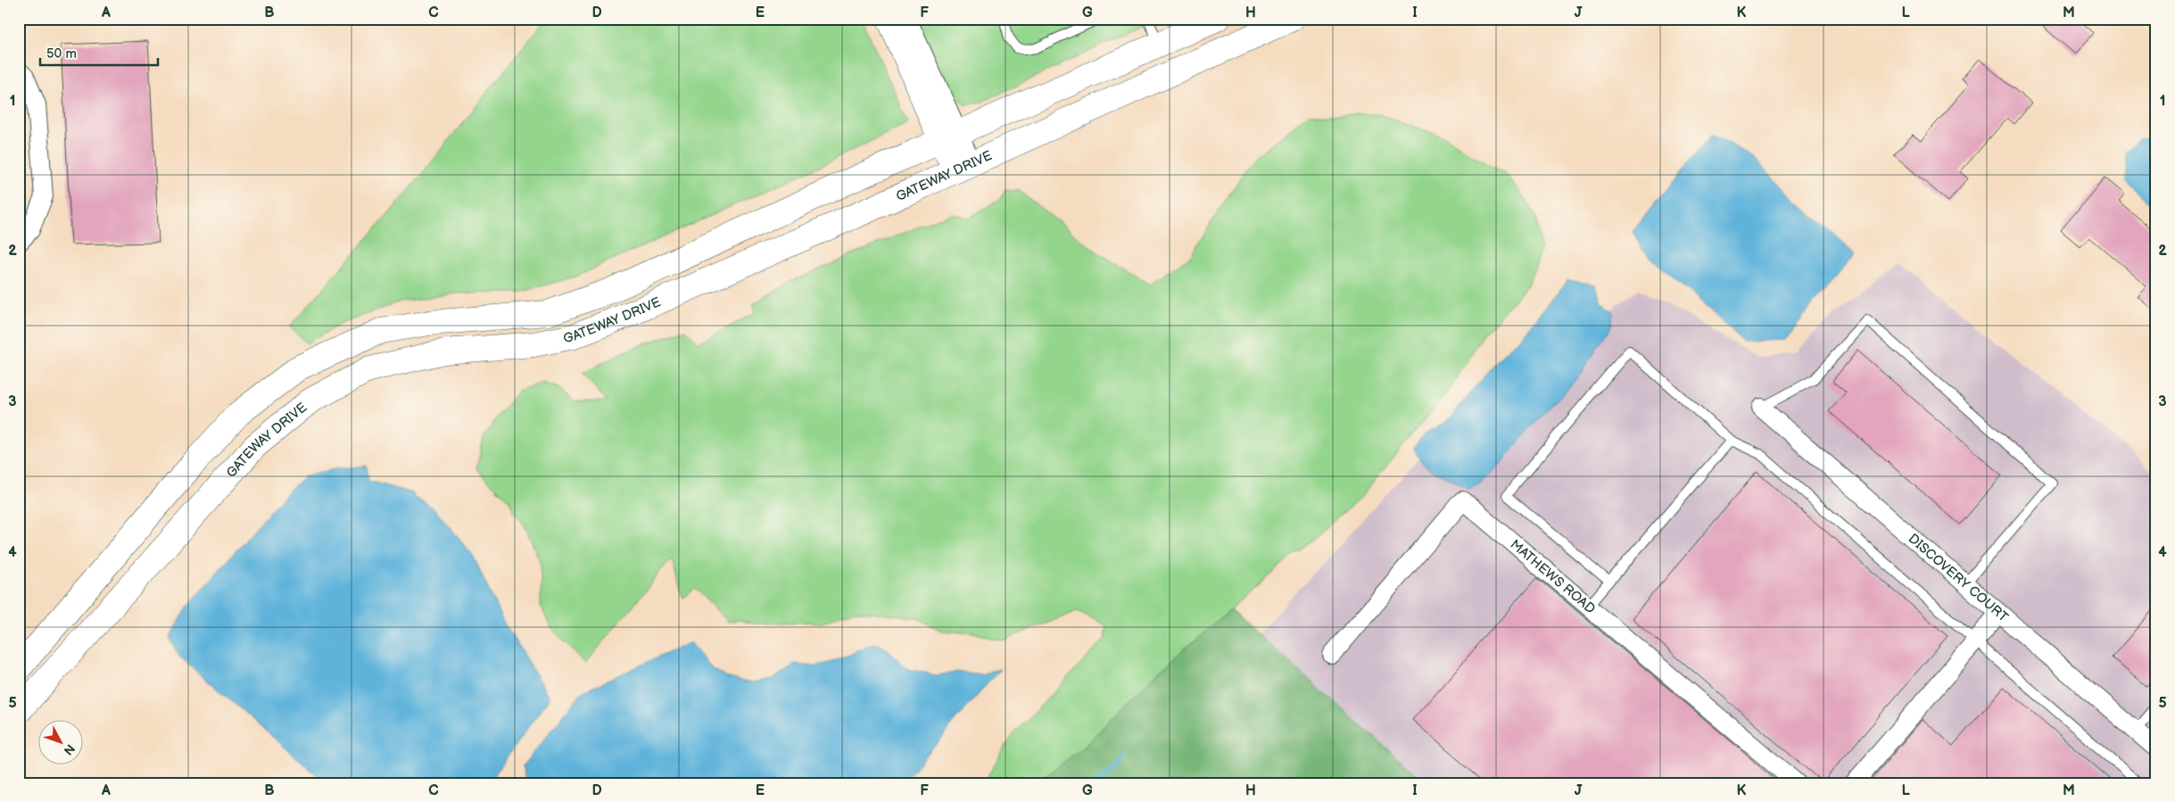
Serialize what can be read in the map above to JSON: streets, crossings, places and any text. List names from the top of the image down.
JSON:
{
  "streets": {
    "street": ["GATEWAY DRIVE", "MATHEWS ROAD", "DISCOVERY COURT"]
  },
  "scale_bar": "50 m",
  "north": "bottom right",
  "grid": {
    "columns": [
      "A",
      "B",
      "C",
      "D",
      "E",
      "F",
      "G",
      "H",
      "I",
      "J",
      "K",
      "L",
      "M"
    ],
    "rows": [
      "1",
      "2",
      "3",
      "4",
      "5"
    ]
  }
}
